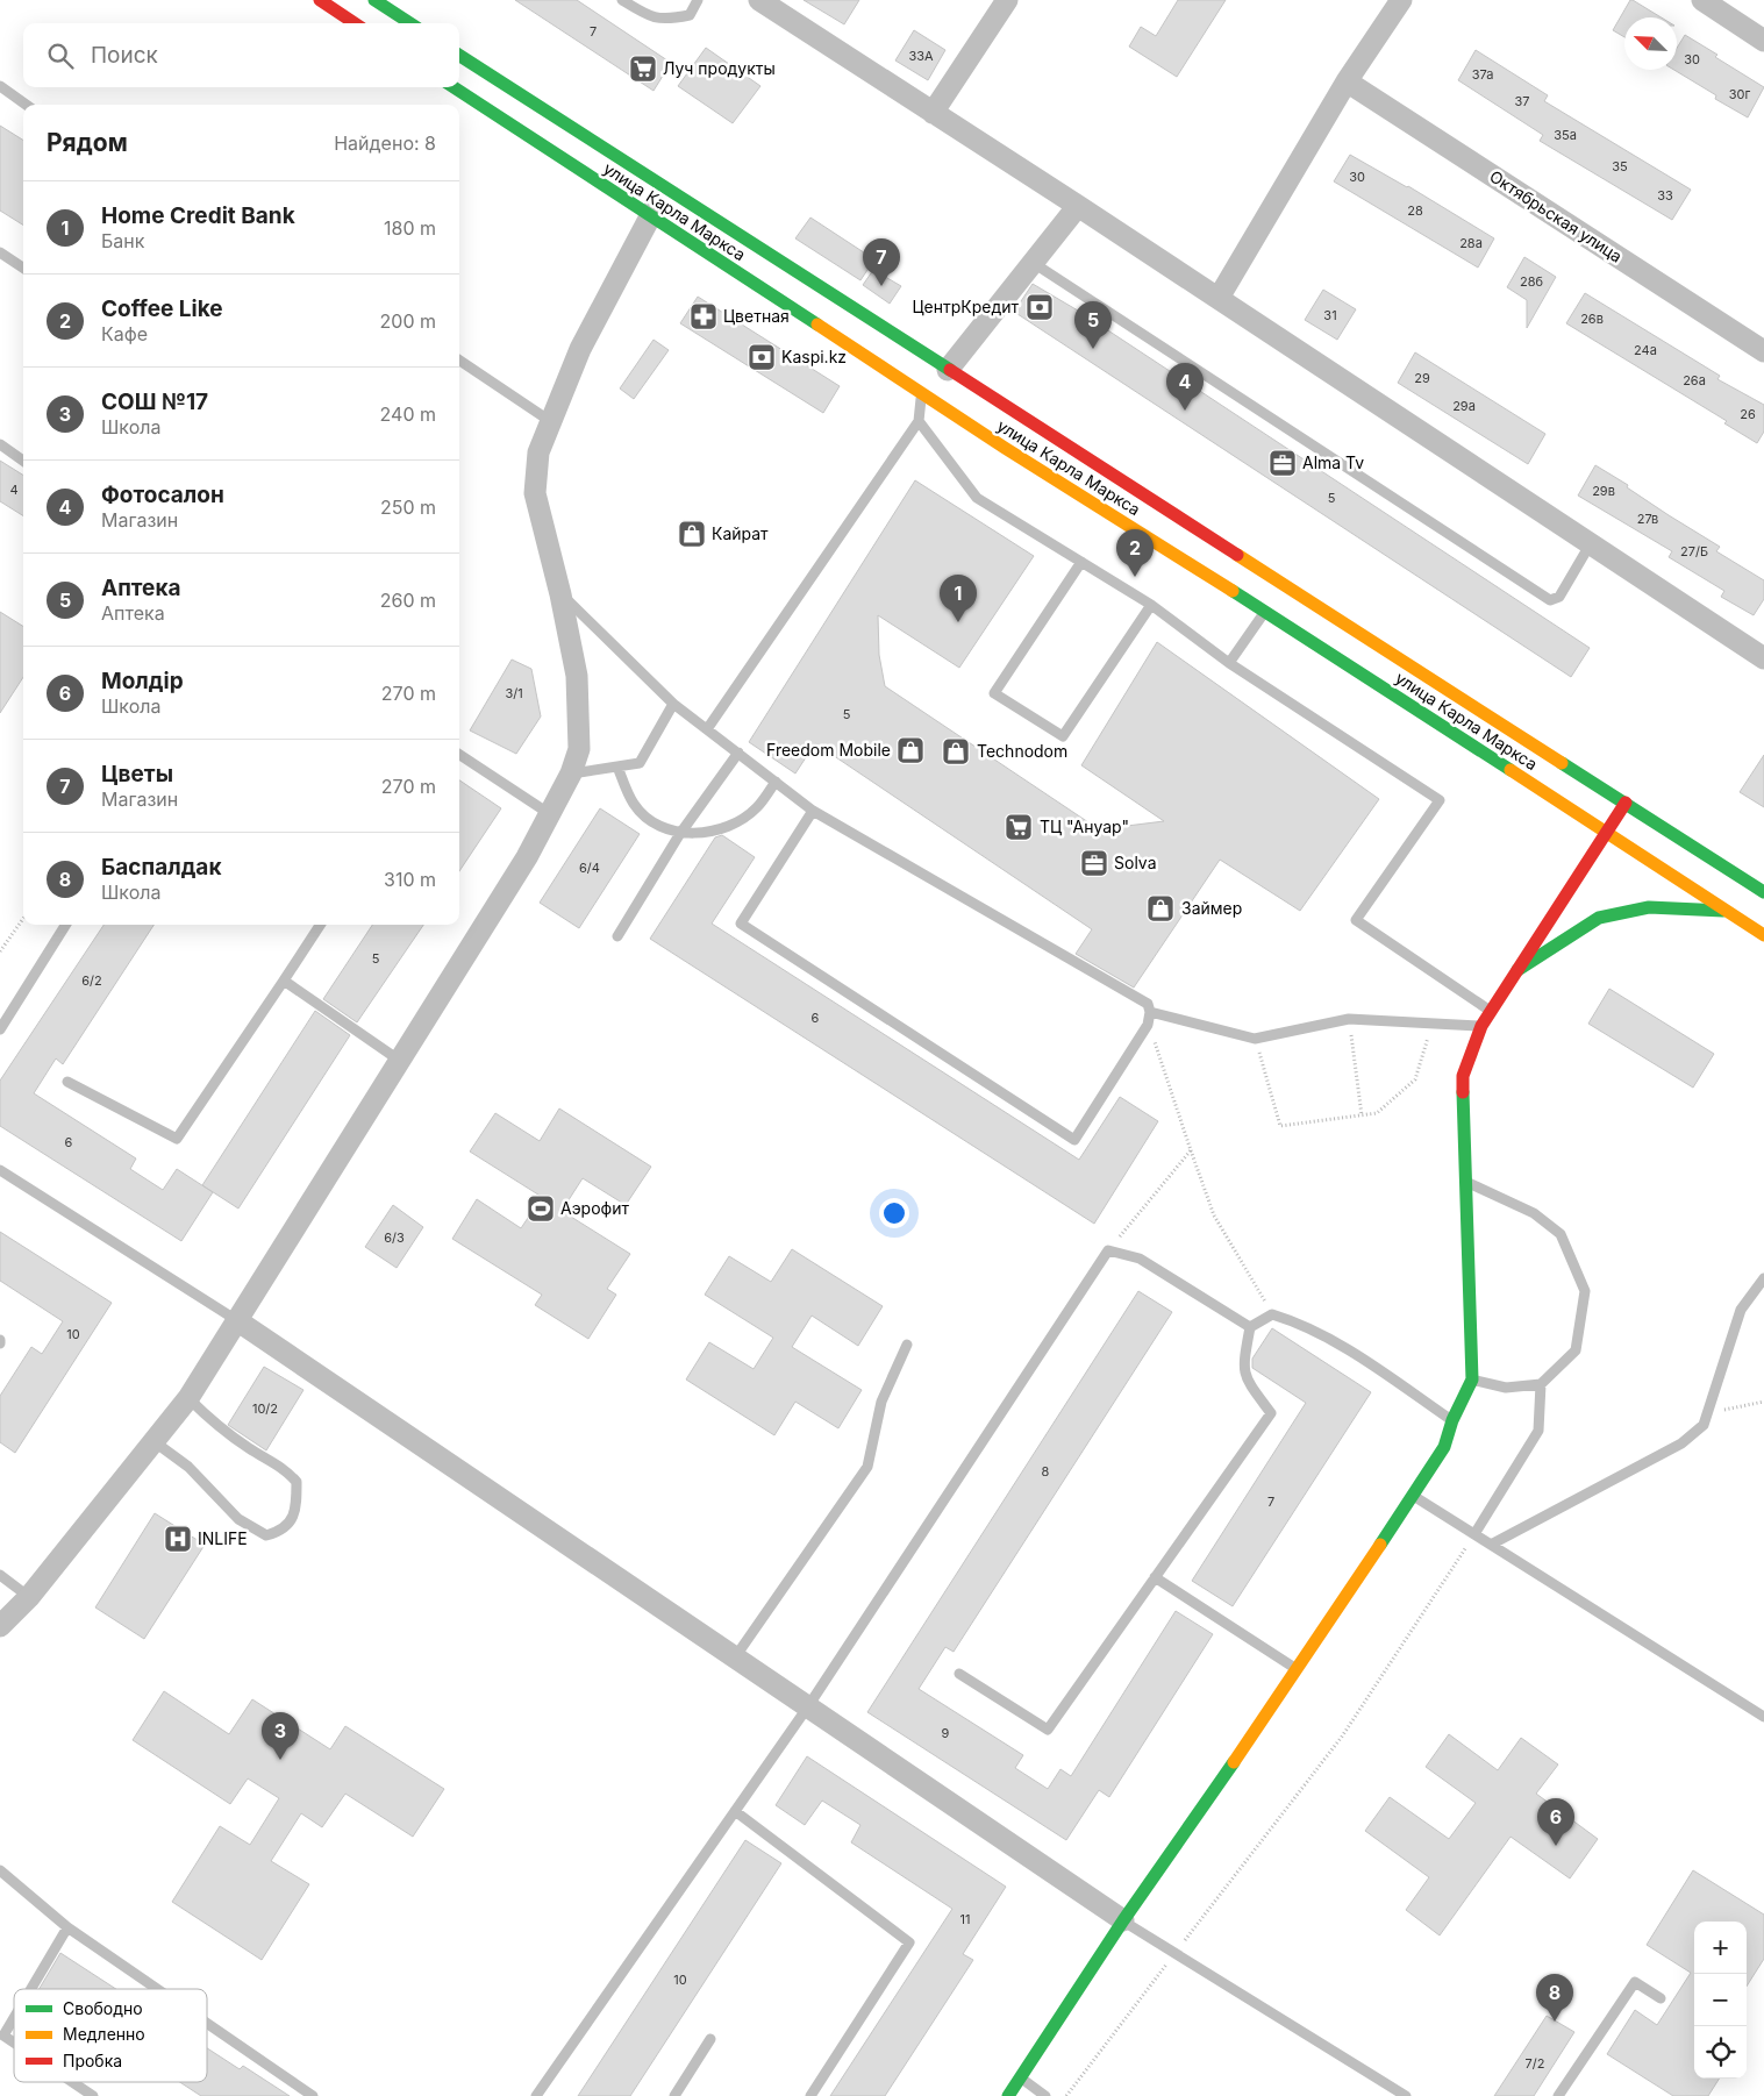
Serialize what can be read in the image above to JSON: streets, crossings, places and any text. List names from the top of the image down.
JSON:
{
  "streets": {
    "main road": ["улица Карла Маркса"],
    "street": ["Октябрьская улица"]
  },
  "places": {
    "supermarket": ["Луч продукты", "ТЦ \"Ануар\""],
    "bank": ["ЦентрКредит", "Kaspi.kz"],
    "pharmacy": ["Цветная"],
    "office": ["Alma Tv", "Solva"],
    "shop": [
      "Кайрат",
      "Freedom Mobile",
      "Technodom",
      "Займер"
    ],
    "sports": ["Аэрофит"],
    "hospital": ["INLIFE"]
  },
  "house_numbers": [
    "7",
    "33А",
    "30",
    "37а",
    "30г",
    "37",
    "35а",
    "35",
    "30",
    "33",
    "28",
    "28а",
    "28б",
    "31",
    "26в",
    "24а",
    "29",
    "26а",
    "29а",
    "26",
    "4",
    "29в",
    "5",
    "27в",
    "27/Б",
    "3/1",
    "5",
    "6/4",
    "5",
    "6/2",
    "6",
    "6",
    "6/3",
    "10",
    "10/2",
    "8",
    "7",
    "9",
    "11",
    "10",
    "7/2"
  ],
  "legend": ["Свободно", "Медленно", "Пробка"],
  "north": "top left",
  "page": {
    "search": "Поиск",
    "heading": ["Рядом", "Найдено: 8"],
    "list": [
      {
        "mark": "1",
        "name": "Home Credit Bank",
        "note": "Банк",
        "value": "180 m"
      },
      {
        "mark": "2",
        "name": "Coffee Like",
        "note": "Кафе",
        "value": "200 m"
      },
      {
        "mark": "3",
        "name": "СОШ №17",
        "note": "Школа",
        "value": "240 m"
      },
      {
        "mark": "4",
        "name": "Фотосалон",
        "note": "Магазин",
        "value": "250 m"
      },
      {
        "mark": "5",
        "name": "Аптека",
        "note": "Аптека",
        "value": "260 m"
      },
      {
        "mark": "6",
        "name": "Молдiр",
        "note": "Школа",
        "value": "270 m"
      },
      {
        "mark": "7",
        "name": "Цветы",
        "note": "Магазин",
        "value": "270 m"
      },
      {
        "mark": "8",
        "name": "Баспалдак",
        "note": "Школа",
        "value": "310 m"
      }
    ],
    "pins": [
      "7",
      "5",
      "4",
      "2",
      "1",
      "3",
      "6",
      "8"
    ],
    "map_buttons": ["+", "−"]
  }
}
